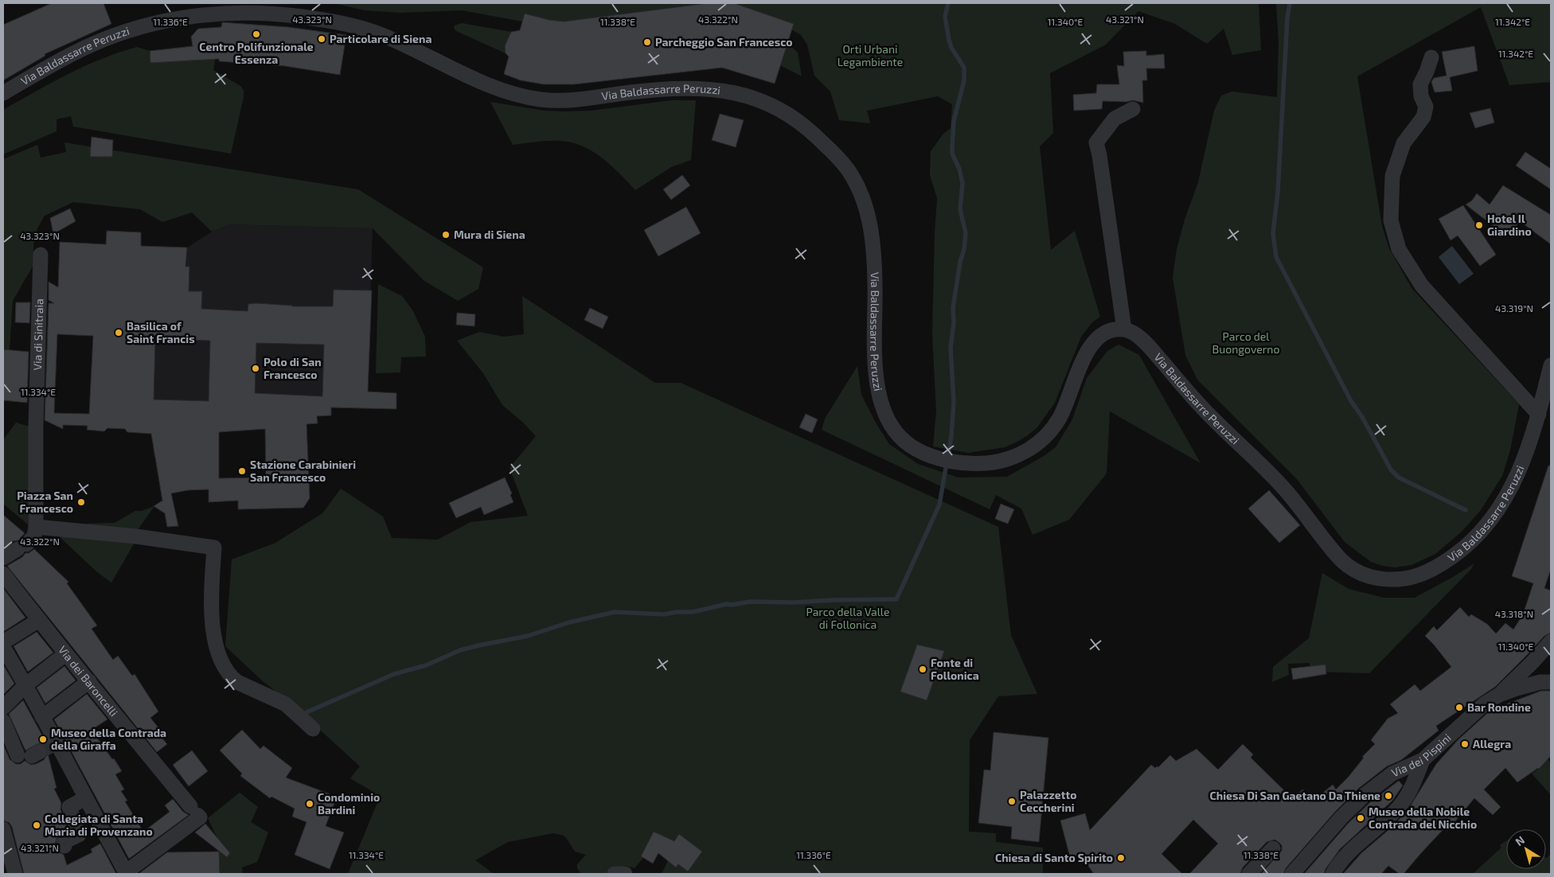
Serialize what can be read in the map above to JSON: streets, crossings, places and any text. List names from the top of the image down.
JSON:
{
  "streets": {
    "street": [
      "Via Baldassarre Peruzzi",
      "Via di Sinitraia",
      "Via dei Baroncelli",
      "Via dei Pispini"
    ]
  },
  "parks": ["Orti Urbani Legambiente", "Parco del Buongoverno", "Parco della Valle di Follonica"],
  "places": [
    "Centro Polifunzionale Essenza",
    "Particolare di Siena",
    "Parcheggio San Francesco",
    "Hotel Il Giardino",
    "Mura di Siena",
    "Basilica of Saint Francis",
    "Polo di San Francesco",
    "Stazione Carabinieri San Francesco",
    "Piazza San Francesco",
    "Fonte di Follonica",
    "Bar Rondine",
    "Museo della Contrada della Giraffa",
    "Allegra",
    "Chiesa Di San Gaetano Da Thiene",
    "Palazzetto Ceccherini",
    "Condominio Bardini",
    "Museo della Nobile Contrada del Nicchio",
    "Collegiata di Santa Maria di Provenzano",
    "Chiesa di Santo Spirito"
  ],
  "north": "top left",
  "coordinates": [
    "43.323°N",
    "43.322°N",
    "43.321°N",
    "11.342°E",
    "11.336°E",
    "11.338°E",
    "11.340°E",
    "43.319°N",
    "11.334°E",
    "43.318°N"
  ]
}
